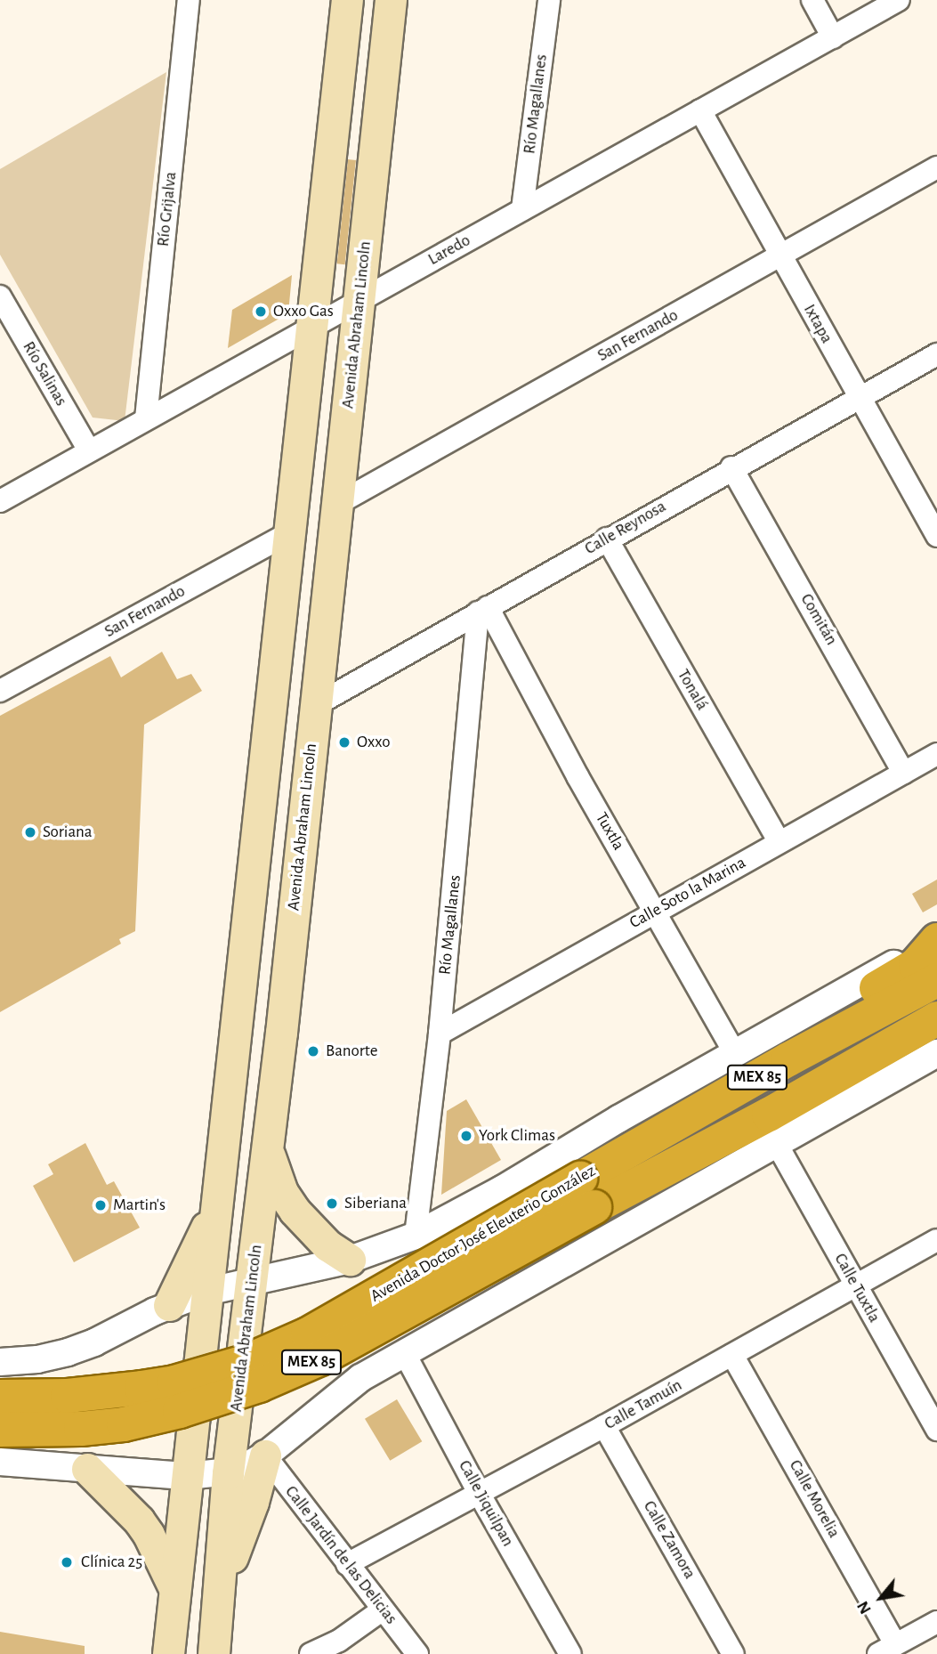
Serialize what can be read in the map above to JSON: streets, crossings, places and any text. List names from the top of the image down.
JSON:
{
  "streets": {
    "highway": ["MEX 85", "Avenida Doctor José Eleuterio González"],
    "main road": ["Avenida Abraham Lincoln"],
    "street": [
      "Río Magallanes",
      "Río Grijalva",
      "Laredo",
      "Ixtapa",
      "San Fernando",
      "Río Salinas",
      "Calle Reynosa",
      "Comitán",
      "Tonalá",
      "Tuxtla",
      "Calle Soto la Marina",
      "Calle Tuxtla",
      "Calle Tamuín",
      "Calle Morelia",
      "Calle Jiquilpan",
      "Calle Zamora",
      "Calle Jardín de las Delicias"
    ]
  },
  "crossings": [
    ["Río Magallanes", "Laredo"],
    ["Río Magallanes", "Calle Reynosa"],
    ["Río Magallanes", "Tuxtla"],
    ["Río Magallanes", "Calle Soto la Marina"],
    ["Río Grijalva", "Laredo"],
    ["Laredo", "Ixtapa"],
    ["Laredo", "Avenida Abraham Lincoln"],
    ["Laredo", "Río Salinas"],
    ["Ixtapa", "San Fernando"],
    ["Ixtapa", "Calle Reynosa"],
    ["Avenida Abraham Lincoln", "San Fernando"],
    ["Avenida Abraham Lincoln", "Calle Reynosa"],
    ["Calle Reynosa", "Comitán"],
    ["Calle Reynosa", "Tonalá"],
    ["Calle Reynosa", "Tuxtla"],
    ["Comitán", "Calle Soto la Marina"],
    ["Tonalá", "Calle Soto la Marina"],
    ["Tuxtla", "Calle Soto la Marina"],
    ["Avenida Doctor José Eleuterio González", "Calle Tuxtla"],
    ["Calle Tuxtla", "Calle Tamuín"],
    ["Calle Tamuín", "Calle Morelia"],
    ["Calle Tamuín", "Calle Jiquilpan"],
    ["Calle Tamuín", "Calle Zamora"],
    ["Calle Tamuín", "Calle Jardín de las Delicias"]
  ],
  "places": [
    "Oxxo Gas",
    "Oxxo",
    "Soriana",
    "Banorte",
    "York Climas",
    "Siberiana",
    "Martin's",
    "Clínica 25"
  ],
  "north": "bottom left"
}
